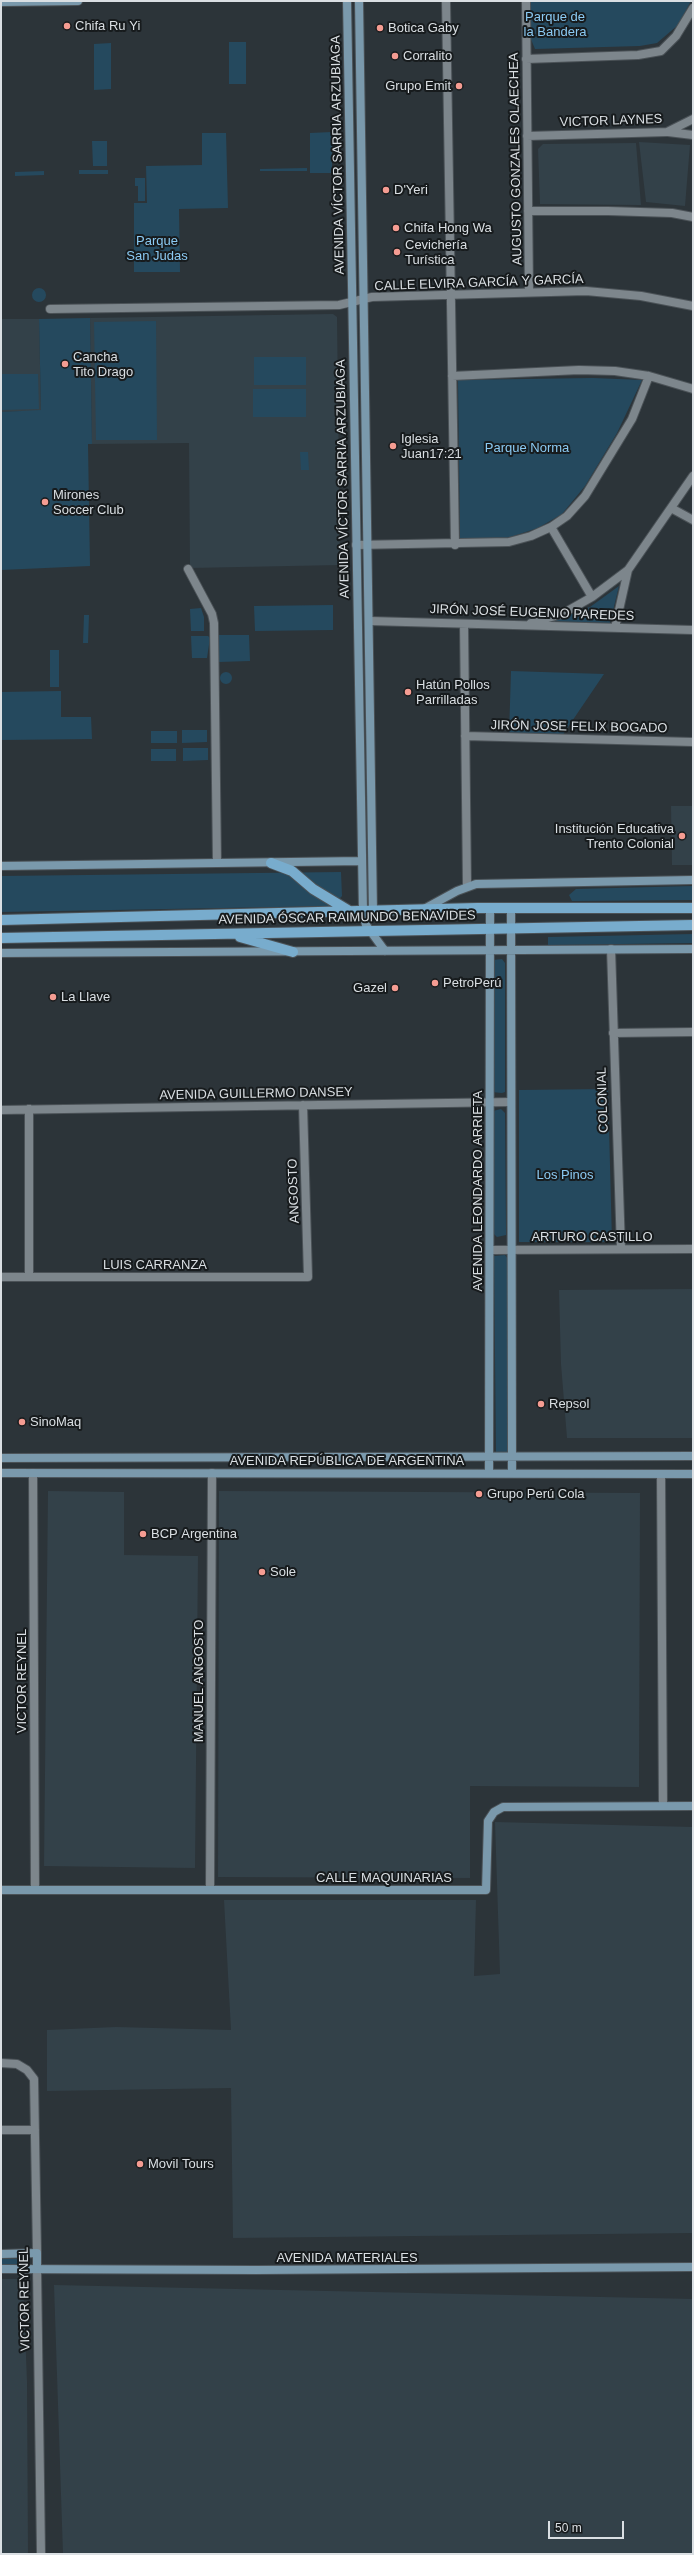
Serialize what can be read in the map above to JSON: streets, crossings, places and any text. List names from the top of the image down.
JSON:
{
  "streets": {
    "main road": ["AVENIDA ÓSCAR RAIMUNDO BENAVIDES"],
    "street": [
      "VICTOR LAYNES",
      "AVENIDA VÍCTOR SARRIA ARZUBIAGA",
      "AUGUSTO GONZALES OLAECHEA",
      "CALLE ELVIRA GARCÍA Y GARCÍA",
      "JIRÓN JOSÉ EUGENIO PAREDES",
      "JIRÓN JOSE FELIX BOGADO",
      "AVENIDA GUILLERMO DANSEY",
      "COLONIAL",
      "ANGOSTO",
      "AVENIDA LEONDARDO ARRIETA",
      "ARTURO CASTILLO",
      "LUIS CARRANZA",
      "AVENIDA REPÚBLICA DE ARGENTINA",
      "VICTOR REYNEL",
      "MANUEL ANGOSTO",
      "CALLE MAQUINARIAS",
      "AVENIDA MATERIALES"
    ]
  },
  "crossings": [
    ["VICTOR LAYNES", "AUGUSTO GONZALES OLAECHEA"],
    ["AVENIDA VÍCTOR SARRIA ARZUBIAGA", "CALLE ELVIRA GARCÍA Y GARCÍA"],
    ["AVENIDA VÍCTOR SARRIA ARZUBIAGA", "JIRÓN JOSÉ EUGENIO PAREDES"],
    ["AVENIDA VÍCTOR SARRIA ARZUBIAGA", "AVENIDA ÓSCAR RAIMUNDO BENAVIDES"],
    ["AUGUSTO GONZALES OLAECHEA", "CALLE ELVIRA GARCÍA Y GARCÍA"],
    ["AVENIDA ÓSCAR RAIMUNDO BENAVIDES", "AVENIDA LEONDARDO ARRIETA"],
    ["AVENIDA GUILLERMO DANSEY", "ANGOSTO"],
    ["AVENIDA GUILLERMO DANSEY", "AVENIDA LEONDARDO ARRIETA"],
    ["COLONIAL", "ARTURO CASTILLO"],
    ["ANGOSTO", "LUIS CARRANZA"],
    ["AVENIDA LEONDARDO ARRIETA", "ARTURO CASTILLO"],
    ["AVENIDA LEONDARDO ARRIETA", "AVENIDA REPÚBLICA DE ARGENTINA"],
    ["AVENIDA REPÚBLICA DE ARGENTINA", "VICTOR REYNEL"],
    ["AVENIDA REPÚBLICA DE ARGENTINA", "MANUEL ANGOSTO"],
    ["VICTOR REYNEL", "CALLE MAQUINARIAS"],
    ["VICTOR REYNEL", "AVENIDA MATERIALES"],
    ["MANUEL ANGOSTO", "CALLE MAQUINARIAS"]
  ],
  "parks": [
    "Parque de la Bandera",
    "Parque San Judas",
    "Parque Norma",
    "Los Pinos"
  ],
  "places": [
    "Chifa Ru Yi",
    "Botica Gaby",
    "Corralito",
    "Grupo Emit",
    "D'Yeri",
    "Chifa Hong Wa",
    "Cevichería Turística",
    "Cancha Tito Drago",
    "Iglesia Juan17:21",
    "Mirones Soccer Club",
    "Hatún Pollos Parrilladas",
    "Institución Educativa Trento Colonial",
    "PetroPerú",
    "Gazel",
    "La Llave",
    "Repsol",
    "SinoMaq",
    "Grupo Perú Cola",
    "BCP Argentina",
    "Sole",
    "Movil Tours"
  ],
  "scale_bar": "50 m"
}
